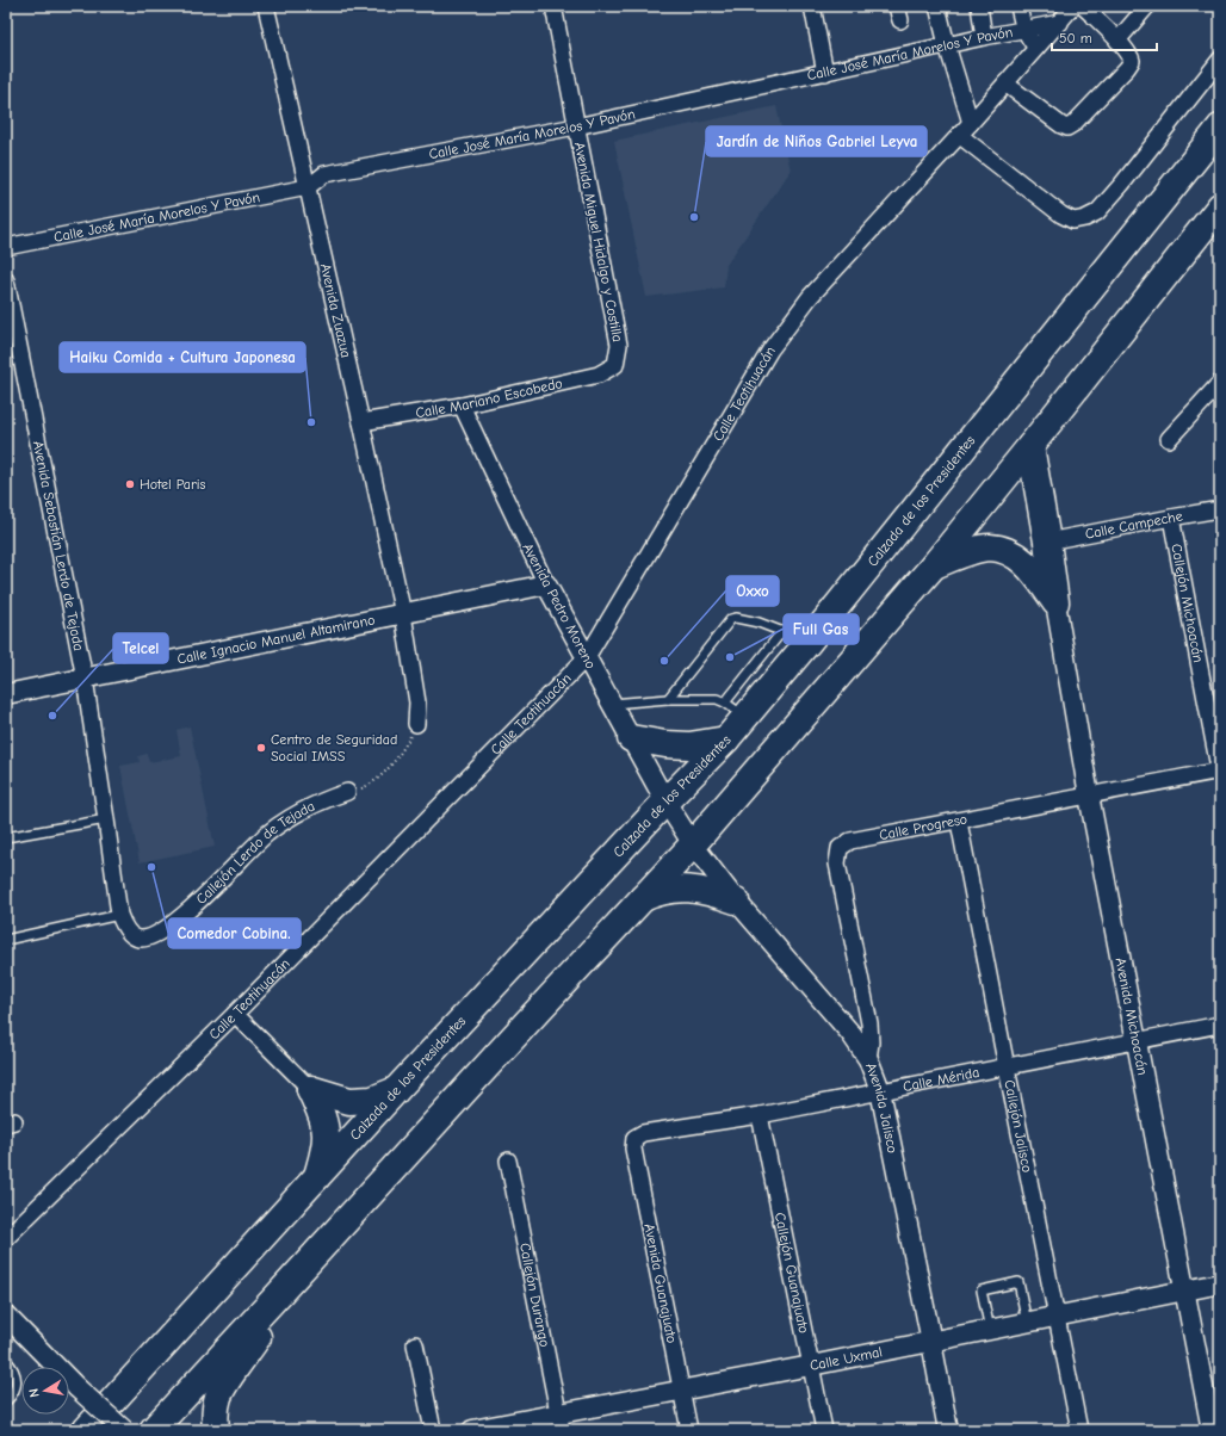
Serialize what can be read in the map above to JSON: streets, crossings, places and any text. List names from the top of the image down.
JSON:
{
  "streets": {
    "highway": ["Calzada de los Presidentes"],
    "street": [
      "Calle José María Morelos Y Pavón",
      "Avenida Miguel Hidalgo y Costilla",
      "Avenida Zuazua",
      "Calle Teotihuacán",
      "Calle Mariano Escobedo",
      "Calle Campeche",
      "Avenida Sebastián Lerdo de Tejada",
      "Callejón Michoacán",
      "Avenida Pedro Moreno",
      "Calle Ignacio Manuel Altamirano",
      "Calle Progreso",
      "Callejón Lerdo de Tejada",
      "Avenida Michoacán",
      "Calle Mérida",
      "Avenida Jalisco",
      "Callejón Jalisco",
      "Callejón Guanajuato",
      "Avenida Guanajuato",
      "Callejón Durango",
      "Calle Uxmal"
    ]
  },
  "crossings": [
    ["Calle José María Morelos Y Pavón", "Avenida Miguel Hidalgo y Costilla"],
    ["Calle José María Morelos Y Pavón", "Avenida Zuazua"],
    ["Calle José María Morelos Y Pavón", "Calle Teotihuacán"],
    ["Avenida Miguel Hidalgo y Costilla", "Calle Mariano Escobedo"],
    ["Avenida Zuazua", "Calle Mariano Escobedo"],
    ["Avenida Zuazua", "Calle Ignacio Manuel Altamirano"],
    ["Calle Teotihuacán", "Avenida Pedro Moreno"],
    ["Calle Mariano Escobedo", "Avenida Pedro Moreno"],
    ["Calzada de los Presidentes", "Avenida Pedro Moreno"],
    ["Calle Campeche", "Callejón Michoacán"],
    ["Avenida Sebastián Lerdo de Tejada", "Calle Ignacio Manuel Altamirano"],
    ["Avenida Sebastián Lerdo de Tejada", "Callejón Lerdo de Tejada"],
    ["Callejón Michoacán", "Calle Progreso"],
    ["Avenida Pedro Moreno", "Calle Ignacio Manuel Altamirano"],
    ["Avenida Pedro Moreno", "Avenida Jalisco"],
    ["Calle Progreso", "Avenida Michoacán"],
    ["Calle Progreso", "Avenida Jalisco"],
    ["Calle Progreso", "Callejón Jalisco"],
    ["Avenida Michoacán", "Calle Mérida"],
    ["Avenida Michoacán", "Calle Uxmal"],
    ["Calle Mérida", "Avenida Jalisco"],
    ["Calle Mérida", "Callejón Jalisco"],
    ["Calle Mérida", "Callejón Guanajuato"],
    ["Calle Mérida", "Avenida Guanajuato"],
    ["Avenida Jalisco", "Calle Uxmal"],
    ["Callejón Jalisco", "Calle Uxmal"],
    ["Callejón Guanajuato", "Calle Uxmal"],
    ["Avenida Guanajuato", "Calle Uxmal"],
    ["Callejón Durango", "Calle Uxmal"]
  ],
  "places": [
    "Jardín de Niños Gabriel Leyva",
    "Haiku Comida + Cultura Japonesa",
    "Hotel Paris",
    "Full Gas",
    "Oxxo",
    "Telcel",
    "Centro de Seguridad Social IMSS",
    "Comedor Cobina."
  ],
  "scale_bar": "50 m",
  "north": "left"
}
